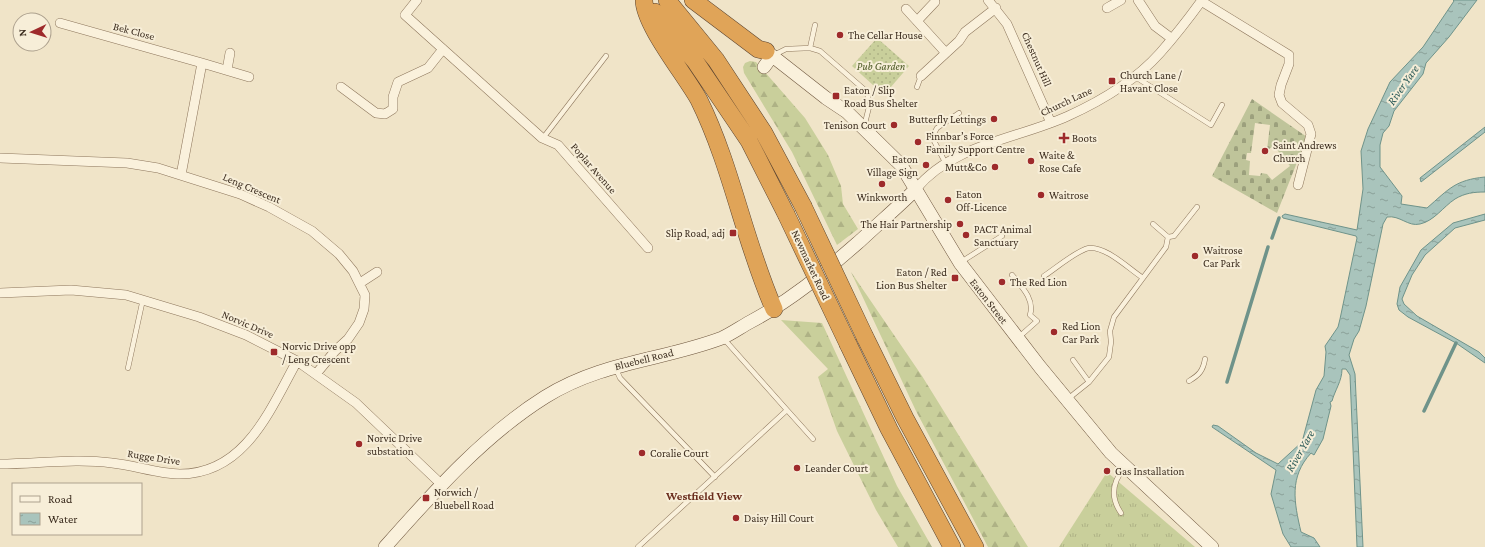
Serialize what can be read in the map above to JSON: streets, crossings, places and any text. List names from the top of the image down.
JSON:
{
  "streets": {
    "highway": ["Newmarket Road"],
    "street": [
      "Bek Close",
      "Chestnut Hill",
      "Church Lane",
      "Poplar Avenue",
      "Leng Crescent",
      "Eaton Street",
      "Norvic Drive",
      "Bluebell Road",
      "Rugge Drive"
    ]
  },
  "crossings": [
    ["Chestnut Hill", "Church Lane"],
    ["Church Lane", "Eaton Street"],
    ["Church Lane", "Bluebell Road"],
    ["Leng Crescent", "Norvic Drive"],
    ["Eaton Street", "Bluebell Road"],
    ["Norvic Drive", "Bluebell Road"],
    ["Norvic Drive", "Rugge Drive"]
  ],
  "districts": ["Westfield View"],
  "water": ["River Yare"],
  "parks": ["Pub Garden"],
  "places": {
    "other": [
      "The Cellar House",
      "Butterfly Lettings",
      "Tenison Court",
      "Finnbar’s Force Family Support Centre",
      "Saint Andrews Church",
      "Waite & Rose Cafe",
      "Eaton Village Sign",
      "Mutt&Co",
      "Winkworth",
      "Waitrose",
      "Eaton Off-Licence",
      "The Hair Partnership",
      "PACT Animal Sanctuary",
      "Waitrose Car Park",
      "The Red Lion",
      "Red Lion Car Park",
      "Norvic Drive substation",
      "Coralie Court",
      "Leander Court",
      "Gas Installation",
      "Daisy Hill Court"
    ],
    "transit": [
      "Church Lane / Havant Close",
      "Eaton / Slip Road Bus Shelter",
      "Slip Road, adj",
      "Eaton / Red Lion Bus Shelter",
      "Norvic Drive opp / Leng Crescent",
      "Norwich / Bluebell Road"
    ],
    "health": ["Boots"]
  },
  "legend": ["Road", "Water"],
  "north": "left"
}
